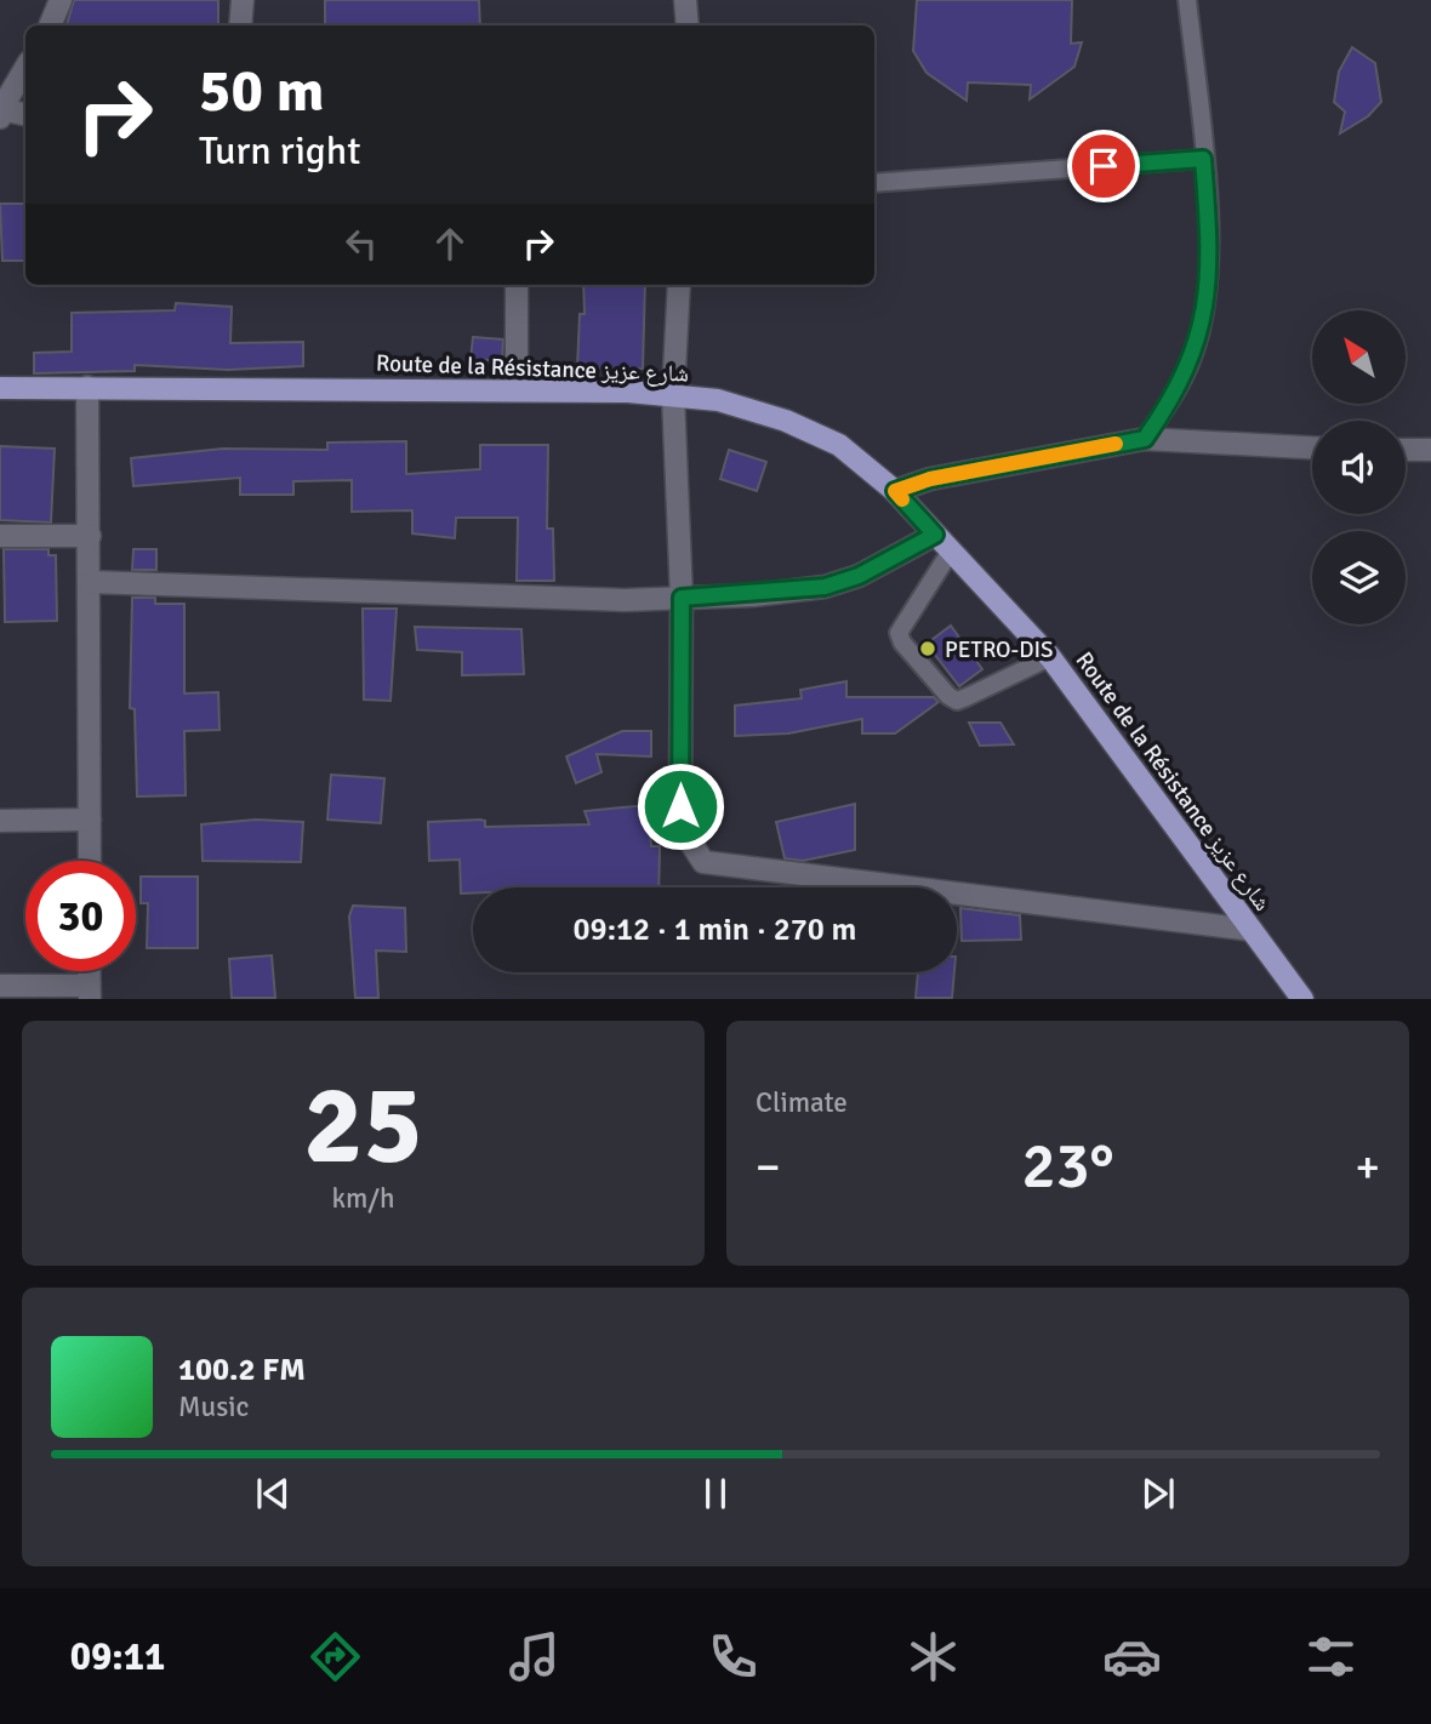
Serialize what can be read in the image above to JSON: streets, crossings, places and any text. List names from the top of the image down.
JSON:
{
  "streets": {
    "main road": ["Route de la Résistance شارع عزيز"]
  },
  "places": ["PETRO-DIS"],
  "north": "top left",
  "page": {
    "turn": ["50 m", "Turn right"],
    "limit": "30",
    "trip": "09:12 · 1 min · 270 m",
    "tile": [
      ["25", "km/h"],
      "Climate"
    ],
    "heat": ["−", "23°", "+"],
    "song": ["100.2 FM", "Music"],
    "tabs": "09:11"
  }
}
